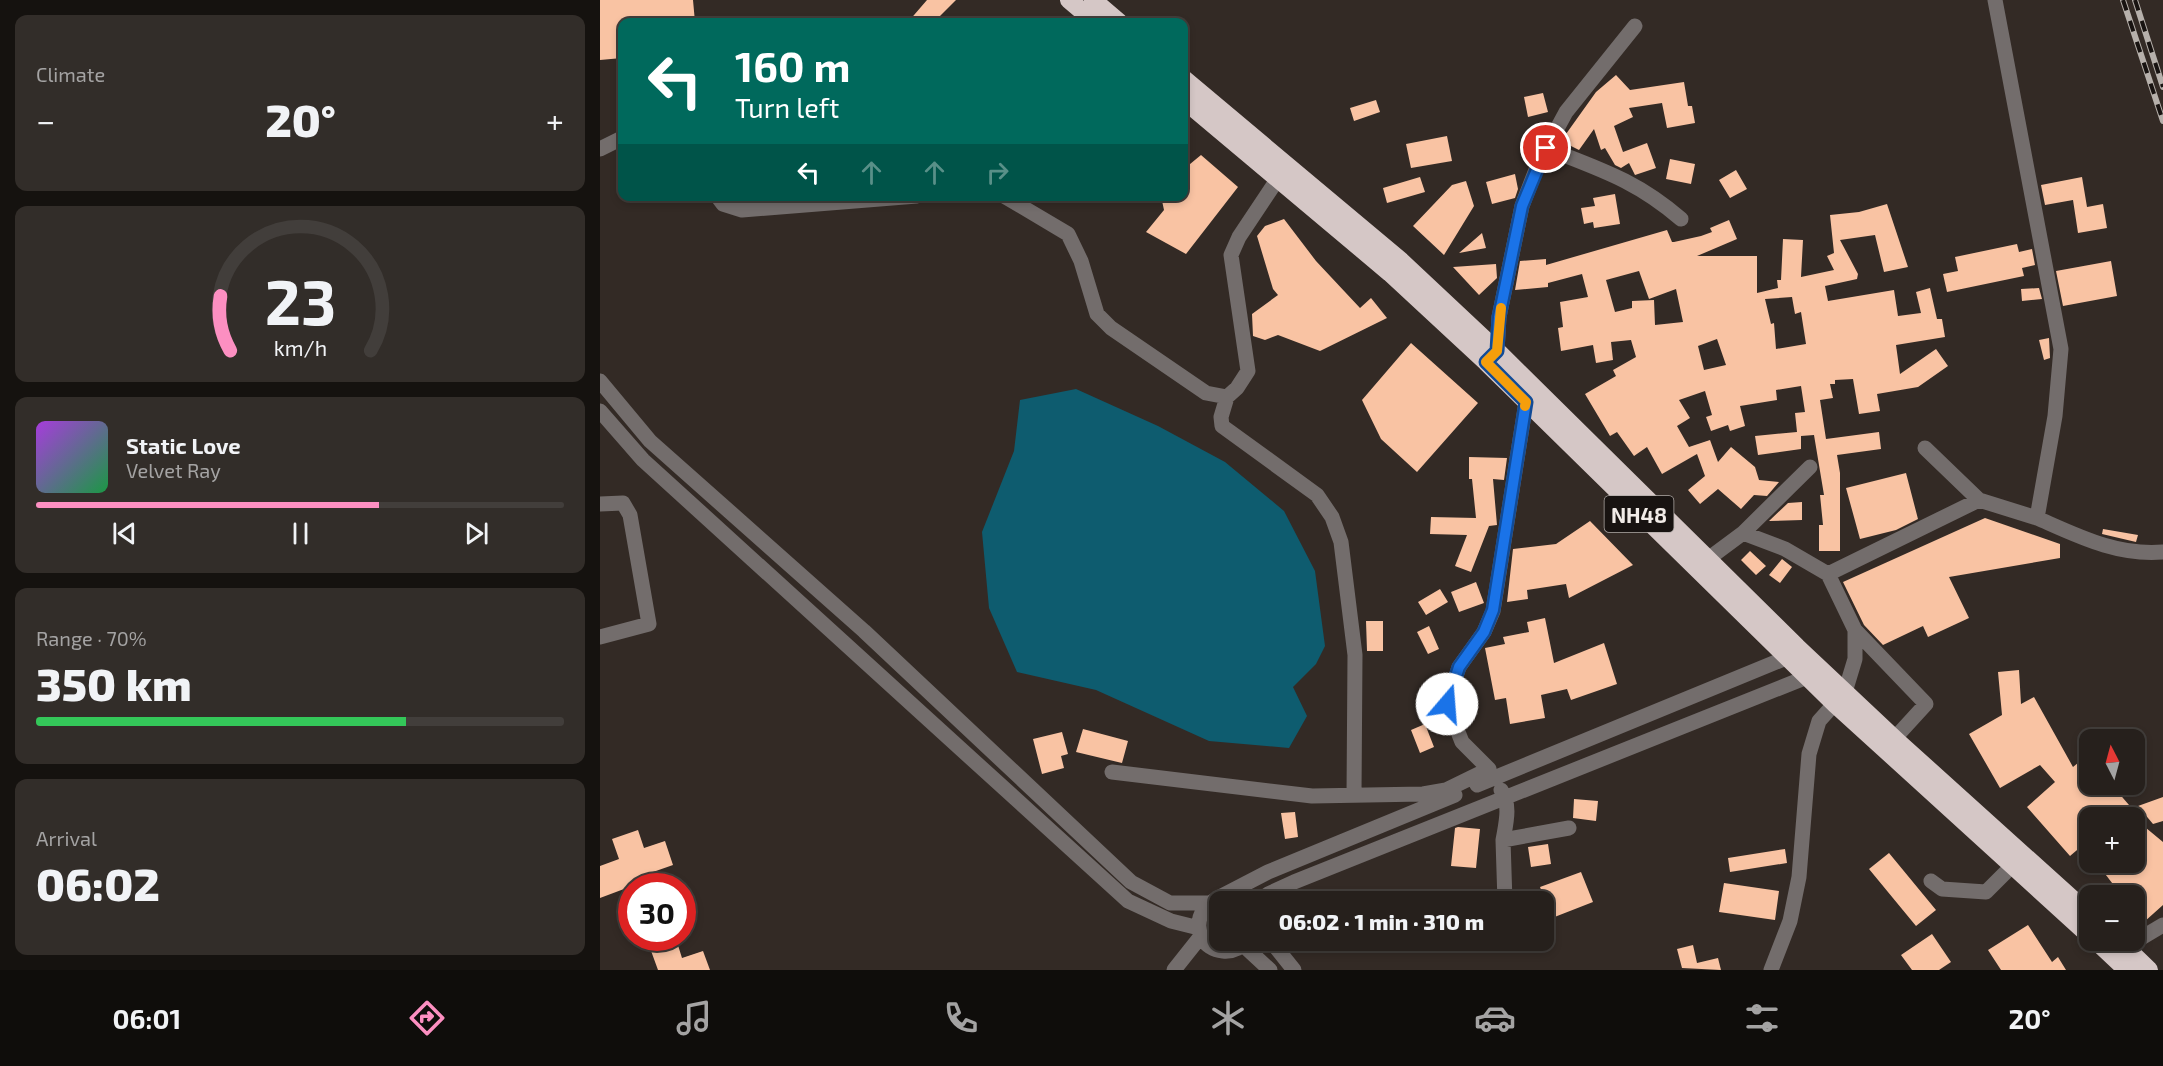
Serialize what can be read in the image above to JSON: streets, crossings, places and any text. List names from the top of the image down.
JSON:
{
  "streets": {
    "highway": ["NH48"]
  },
  "north": "top",
  "page": {
    "tile": [
      "Climate",
      ["Range · 70%", "350 km"],
      ["Arrival", "06:02"]
    ],
    "turn": ["160 m", "Turn left"],
    "heat": ["−", "20°", "+"],
    "song": ["Static Love", "Velvet Ray"],
    "map_buttons": ["+", "−"],
    "limit": "30",
    "trip": "06:02 · 1 min · 310 m",
    "tabs": ["06:01", "20°"],
    "gauge": ["23", "km/h"]
  }
}
